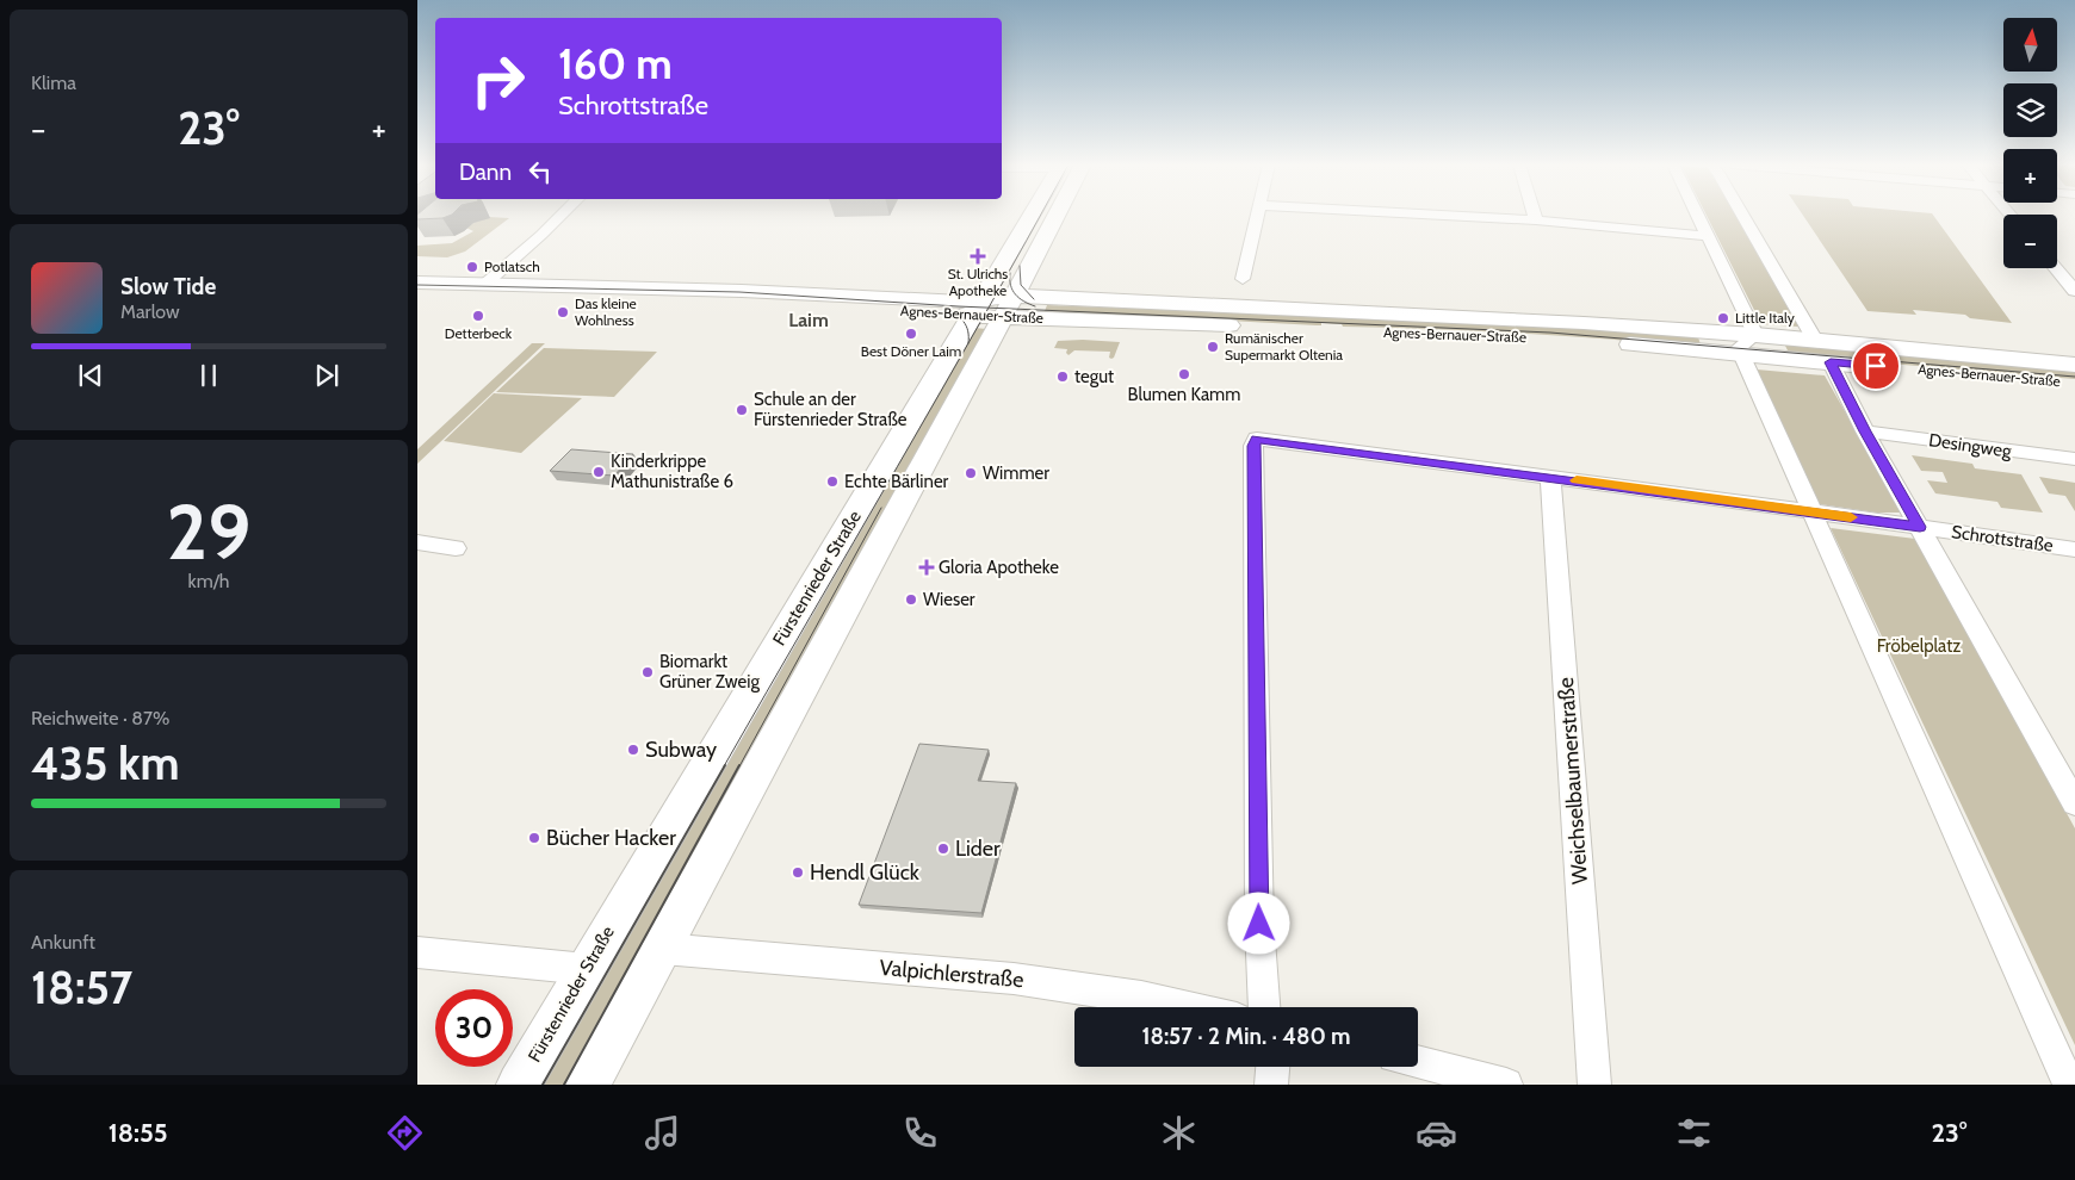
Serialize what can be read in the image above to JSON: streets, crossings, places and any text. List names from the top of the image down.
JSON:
{
  "streets": {
    "main road": ["Agnes-Bernauer-Straße", "Fürstenrieder Straße"],
    "street": [
      "Desingweg",
      "Schrottstraße",
      "Weichselbaumerstraße",
      "Valpichlerstraße"
    ]
  },
  "crossings": [
    ["Agnes-Bernauer-Straße", "Fürstenrieder Straße"],
    ["Schrottstraße", "Weichselbaumerstraße"],
    ["Fürstenrieder Straße", "Valpichlerstraße"]
  ],
  "districts": ["Laim"],
  "parks": ["Fröbelplatz"],
  "places": {
    "health": ["St. Ulrichs Apotheke", "Gloria Apotheke"],
    "other": [
      "Potlatsch",
      "Das kleine Wohlness",
      "Detterbeck",
      "Little Italy",
      "Best Döner Laim",
      "Rumänischer Supermarkt Oltenia",
      "Blumen Kamm",
      "tegut",
      "Schule an der Fürstenrieder Straße",
      "Kinderkrippe Mathunistraße 6",
      "Wimmer",
      "Echte Bärliner",
      "Wieser",
      "Biomarkt Grüner Zweig",
      "Subway",
      "Bücher Hacker",
      "Lider",
      "Hendl Glück"
    ]
  },
  "north": "top",
  "page": {
    "tile": [
      "Klima",
      ["29", "km/h"],
      ["Reichweite · 87%", "435 km"],
      ["Ankunft", "18:57"]
    ],
    "map_buttons": ["+", "−"],
    "turn": ["160 m", "Schrottstraße"],
    "heat": ["−", "23°", "+"],
    "then": "Dann",
    "song": ["Slow Tide", "Marlow"],
    "limit": "30",
    "trip": "18:57 · 2 Min. · 480 m",
    "tabs": ["18:55", "23°"]
  }
}
